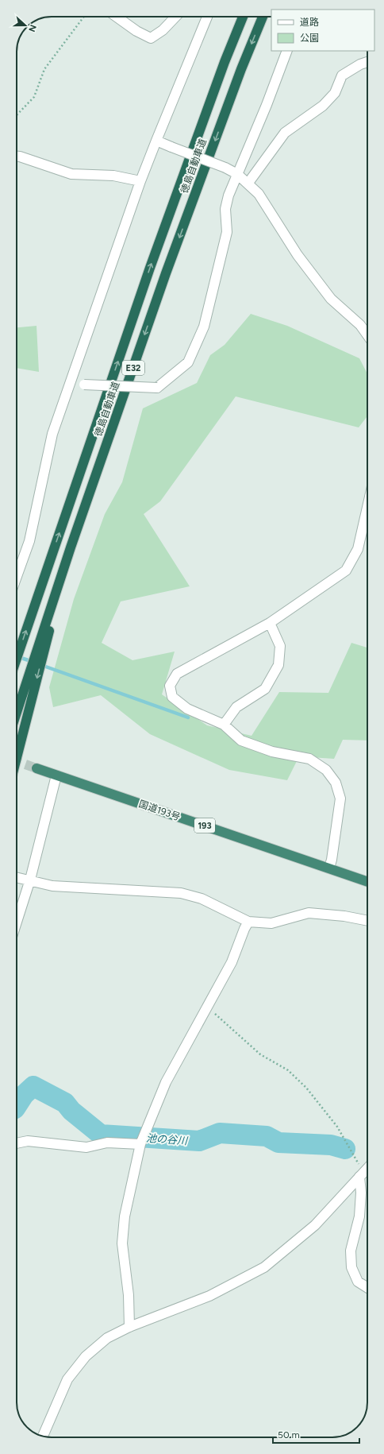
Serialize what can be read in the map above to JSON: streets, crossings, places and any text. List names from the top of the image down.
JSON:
{
  "streets": {
    "highway": [
      "徳島自動車道",
      "E32",
      "国道193号",
      "193"
    ]
  },
  "water": ["池の谷川"],
  "legend": ["道路", "公園"],
  "scale_bar": "50 m",
  "north": "right"
}
